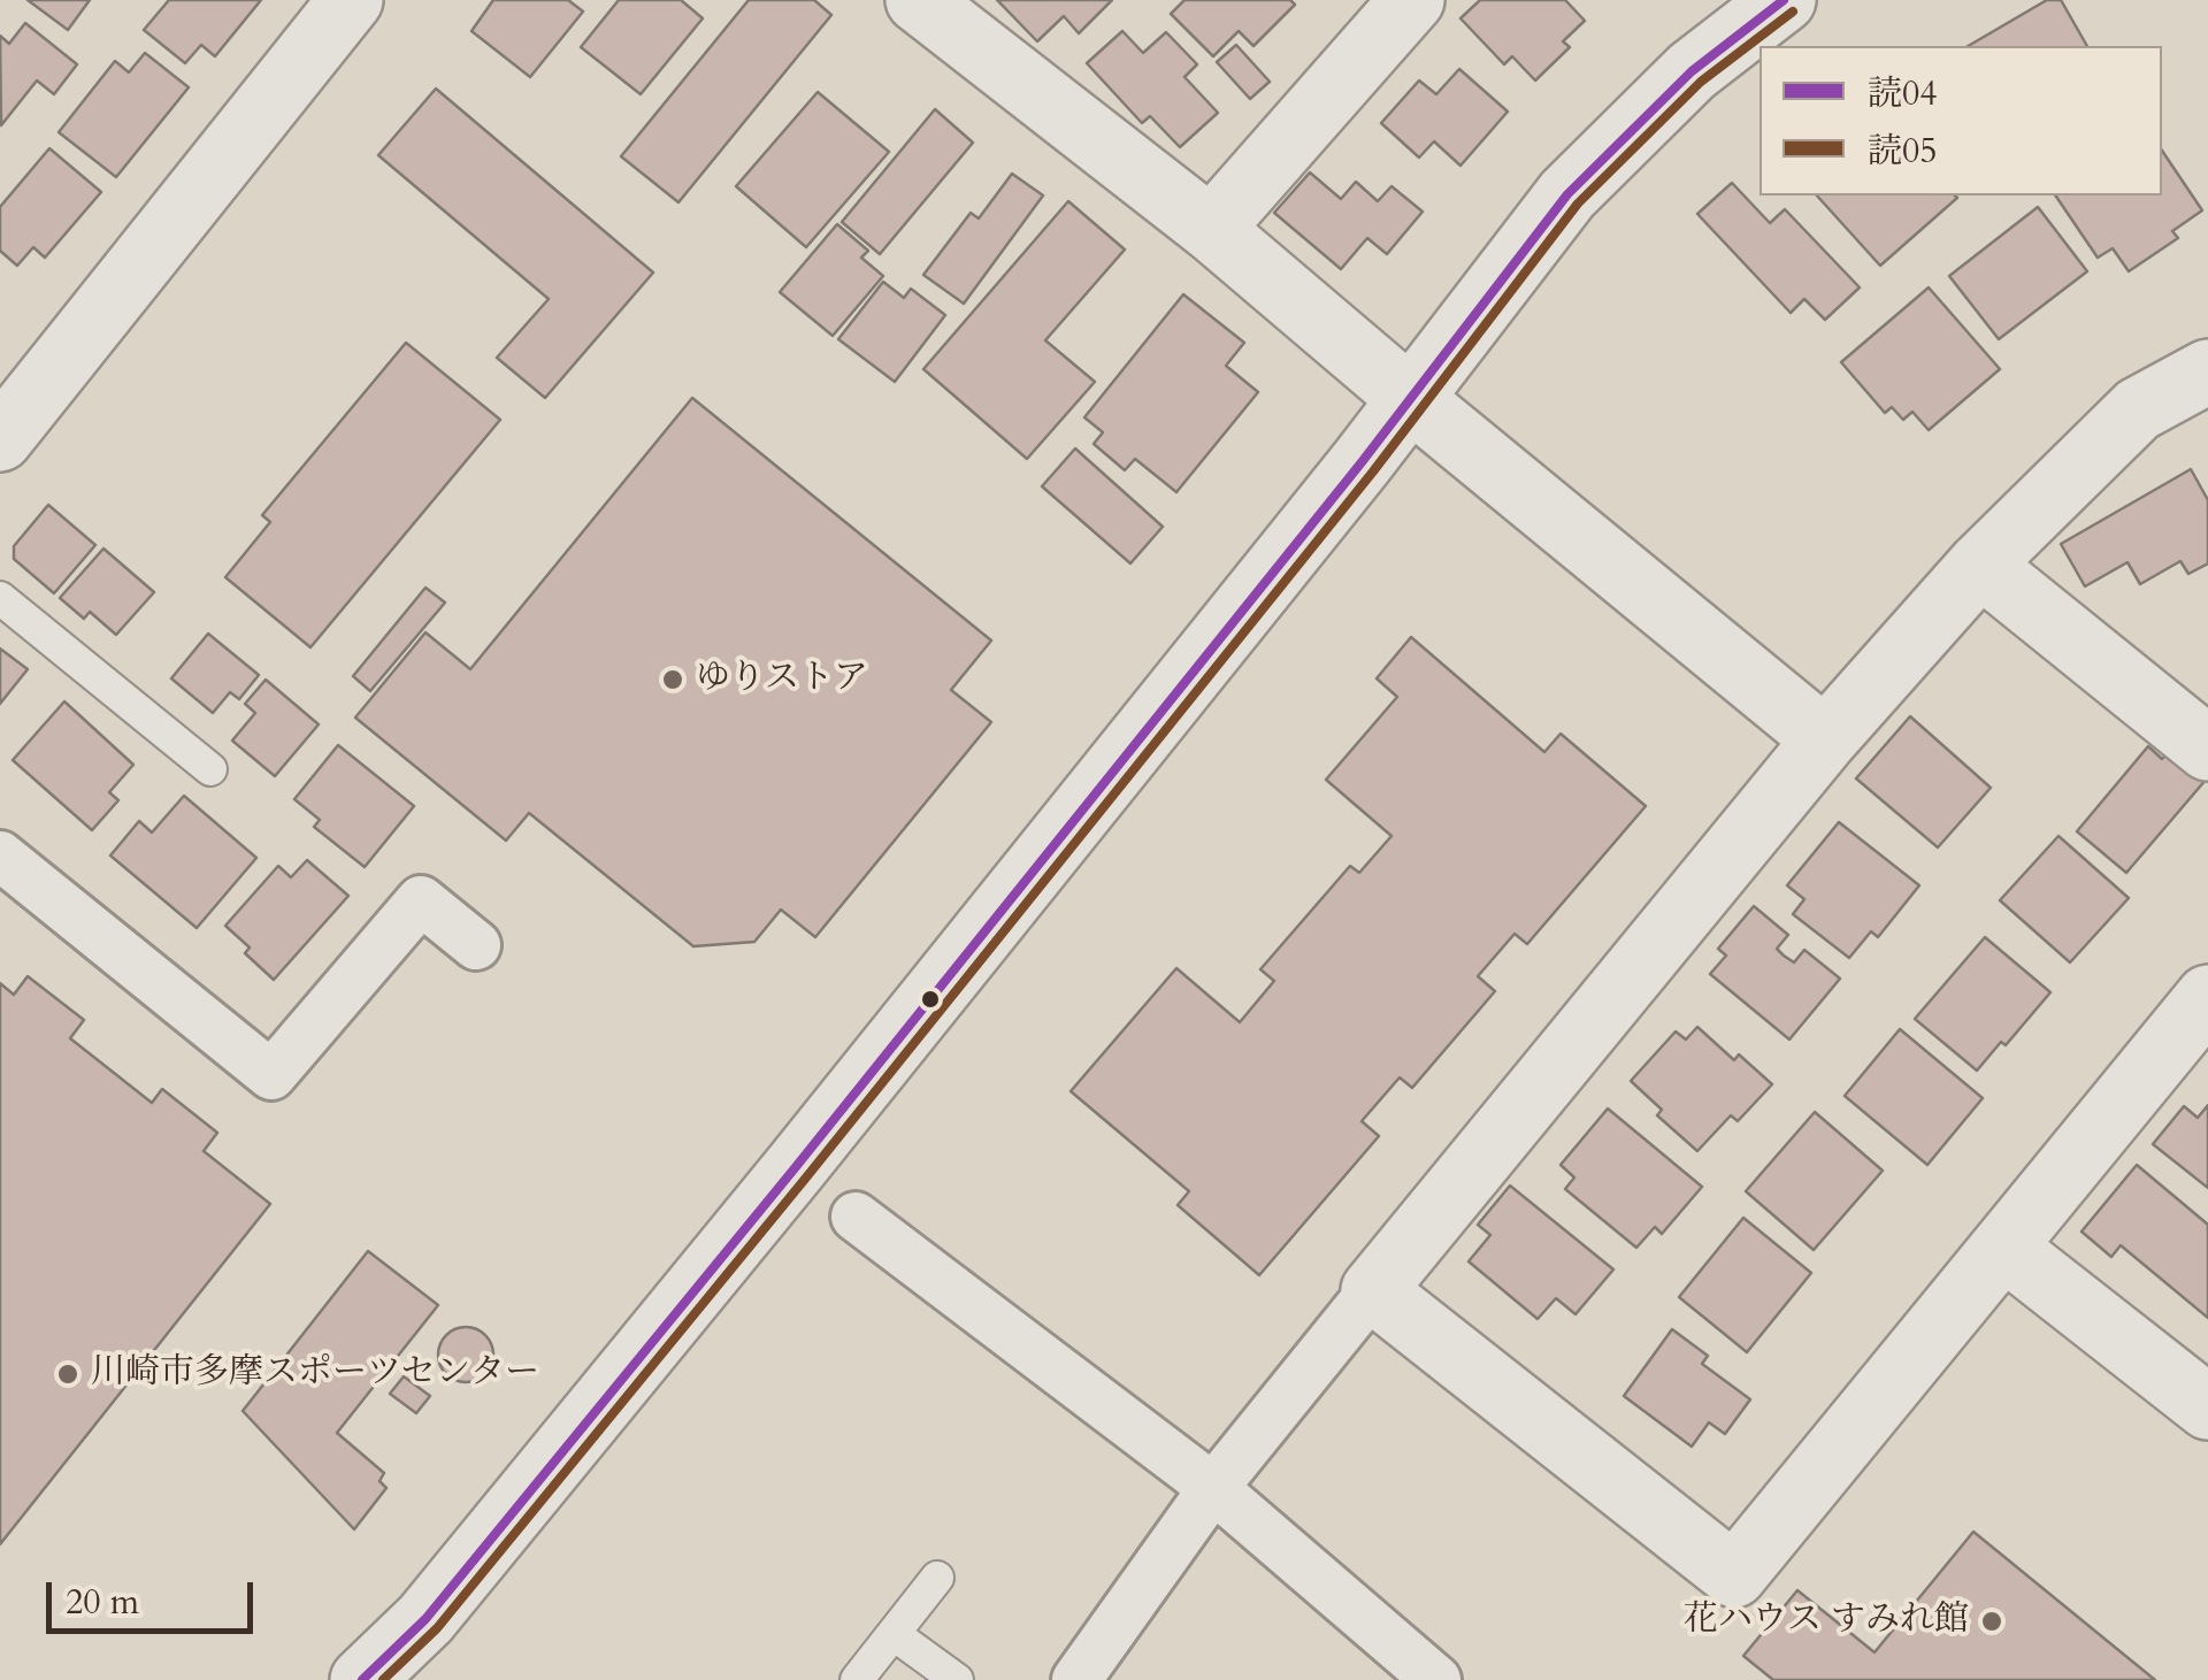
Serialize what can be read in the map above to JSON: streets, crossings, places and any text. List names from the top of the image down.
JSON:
{
  "places": ["ゆりストア", "川崎市多摩スポーツセンター", "花ハウス すみれ館"],
  "lines": ["transit line 読04", "transit line 読05"],
  "legend": ["読04", "読05"],
  "scale_bar": "20 m"
}
